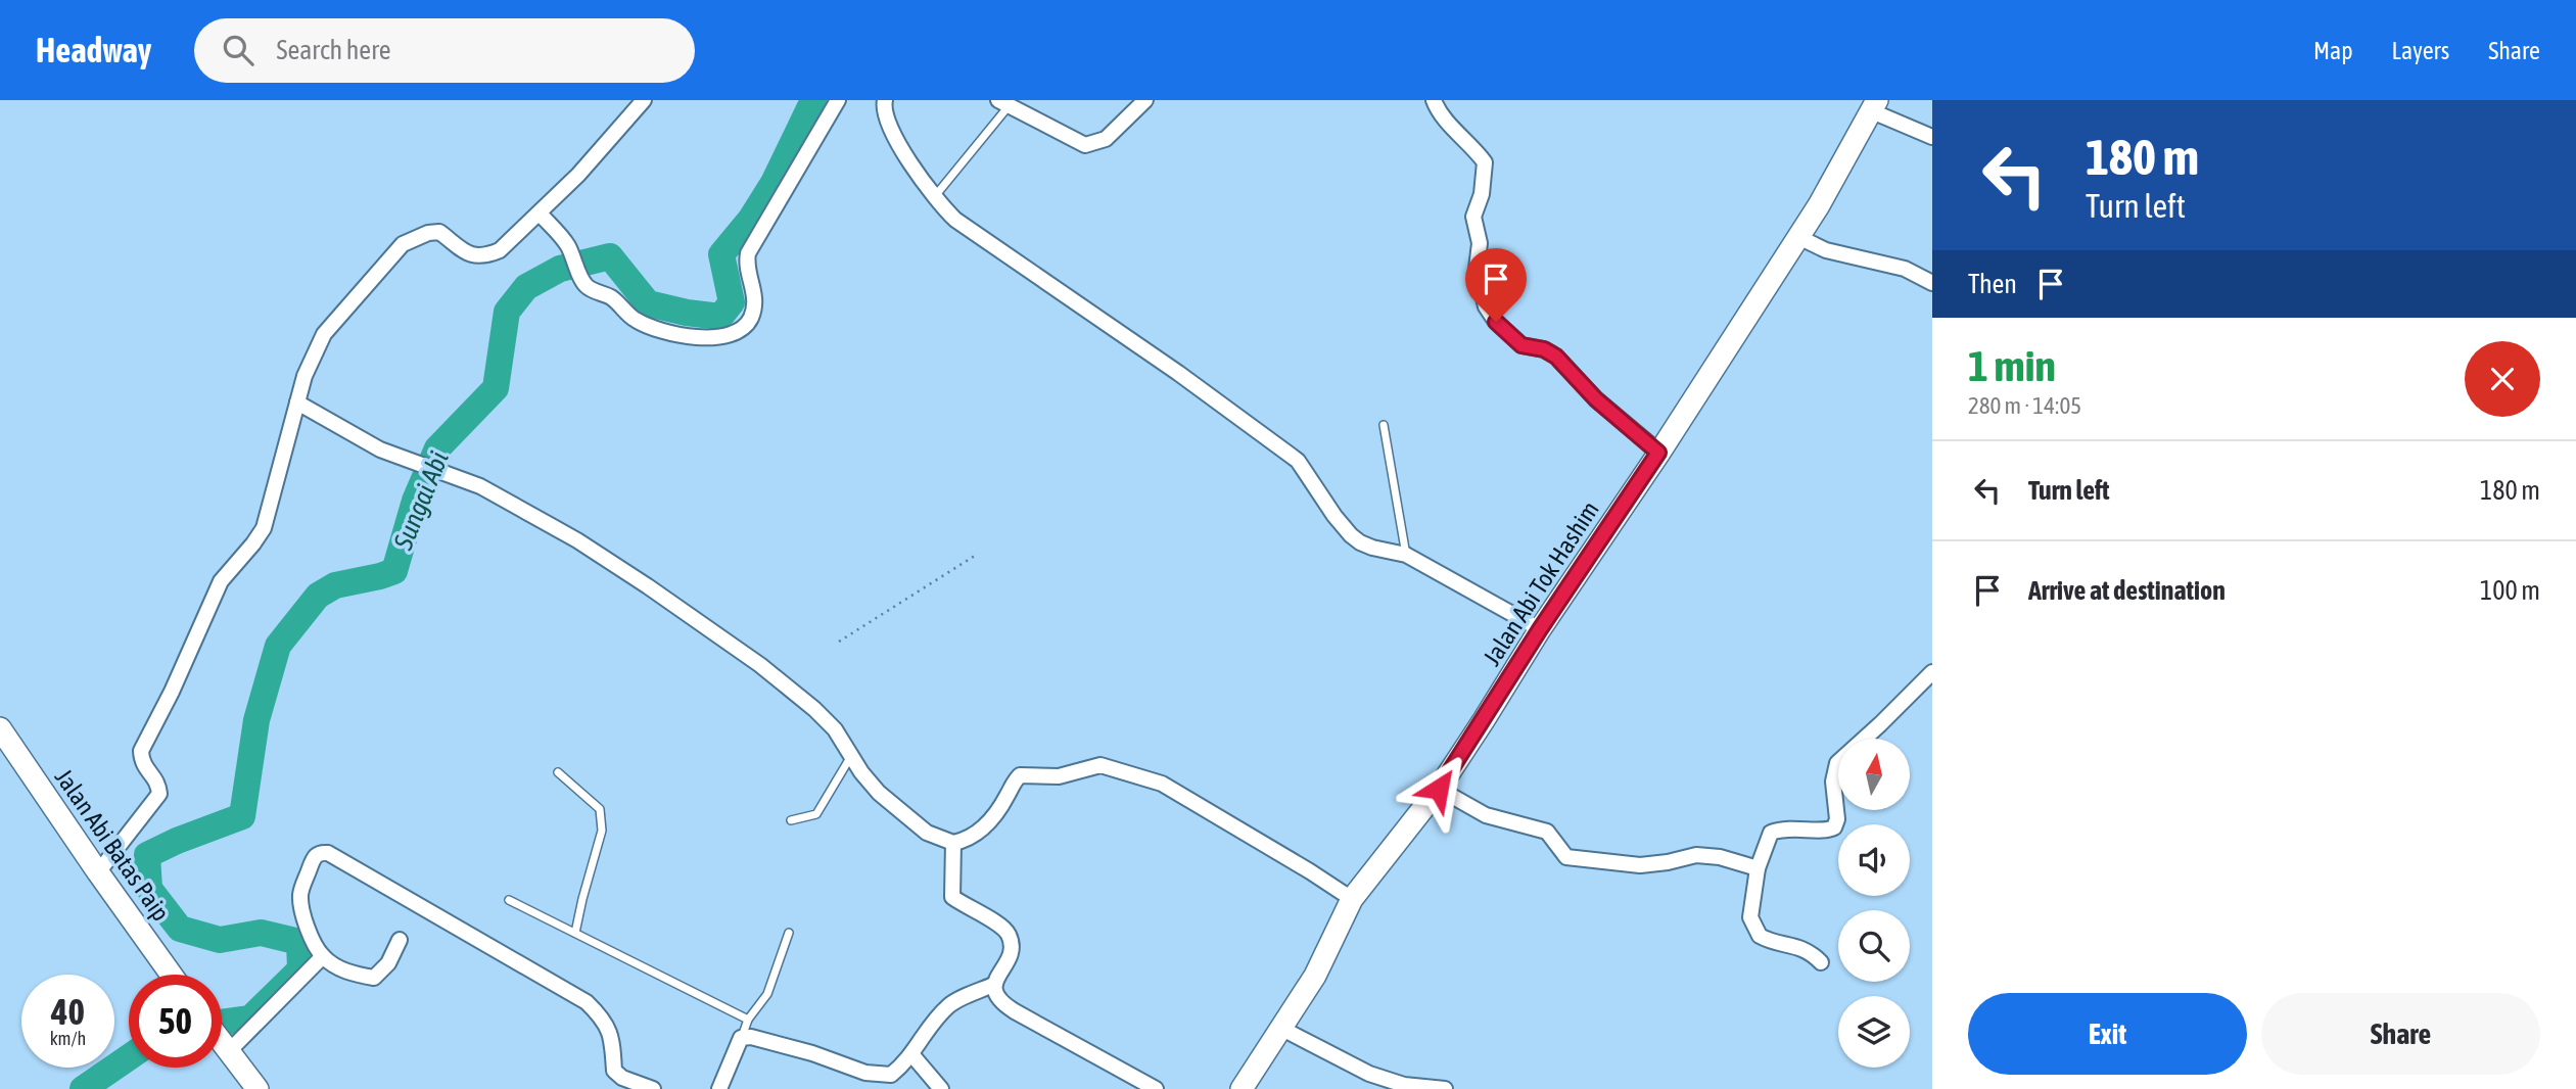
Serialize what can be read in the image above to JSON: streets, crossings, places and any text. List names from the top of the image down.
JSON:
{
  "streets": {
    "main road": ["Jalan Abi Tok Hashim", "Jalan Abi Batas Paip"]
  },
  "water": ["Sungai Abi"],
  "north": "top",
  "page": {
    "header": "Headway",
    "search": "Search here",
    "nav": ["Map", "Layers", "Share"],
    "turn": ["180 m", "Turn left"],
    "then": "Then",
    "heading": ["1 min", "280 m · 14:05"],
    "list": [
      {
        "name": "Turn left",
        "value": "180 m"
      },
      {
        "name": "Arrive at destination",
        "value": "100 m"
      }
    ],
    "speed": "40 km/h",
    "limit": "50",
    "buttons": ["Exit", "Share"]
  }
}
